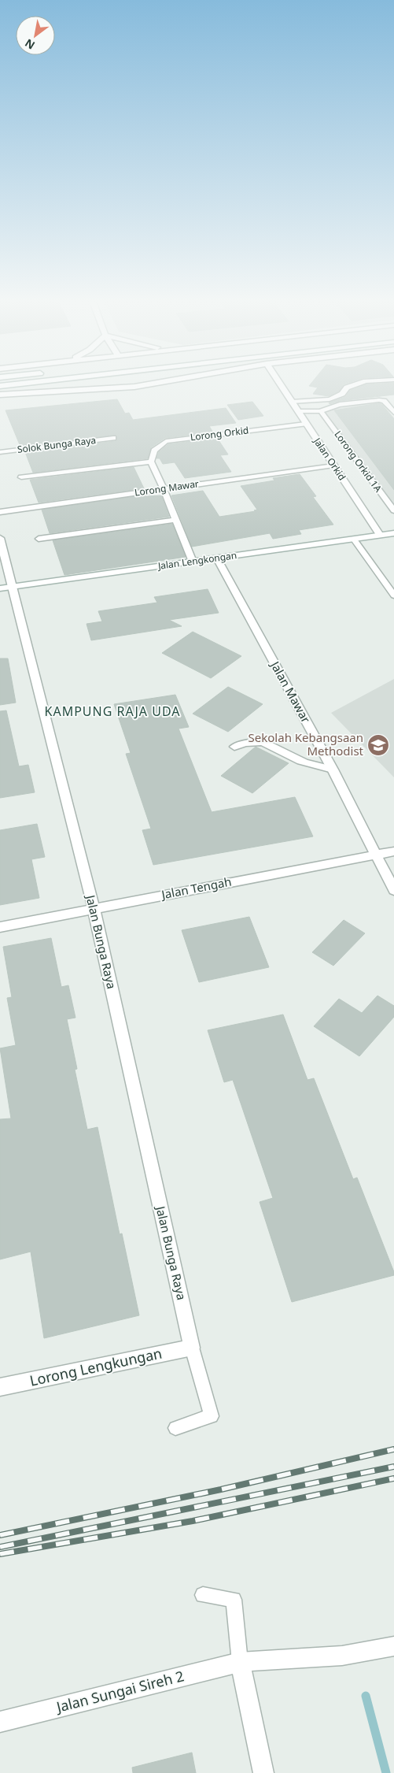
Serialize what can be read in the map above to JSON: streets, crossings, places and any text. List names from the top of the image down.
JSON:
{
  "streets": {
    "street": [
      "Jalan Orkid",
      "Jalan Lengkongan",
      "Jalan Mawar",
      "Jalan Tengah",
      "Jalan Bunga Raya",
      "Lorong Lengkungan",
      "Jalan Sungai Sireh 2"
    ],
    "lane": [
      "Lorong Orkid",
      "Solok Bunga Raya",
      "Lorong Orkid 1A",
      "Lorong Mawar"
    ]
  },
  "crossings": [
    ["Lorong Orkid", "Jalan Orkid"],
    ["Jalan Orkid", "Lorong Mawar"],
    ["Jalan Orkid", "Jalan Lengkongan"],
    ["Jalan Lengkongan", "Jalan Mawar"],
    ["Jalan Lengkongan", "Jalan Bunga Raya"],
    ["Jalan Mawar", "Jalan Tengah"],
    ["Jalan Tengah", "Jalan Bunga Raya"],
    ["Jalan Bunga Raya", "Lorong Lengkungan"]
  ],
  "districts": ["KAMPUNG RAJA UDA"],
  "places": {
    "school or university": ["Sekolah Kebangsaan Methodist"]
  },
  "north": "bottom left"
}
